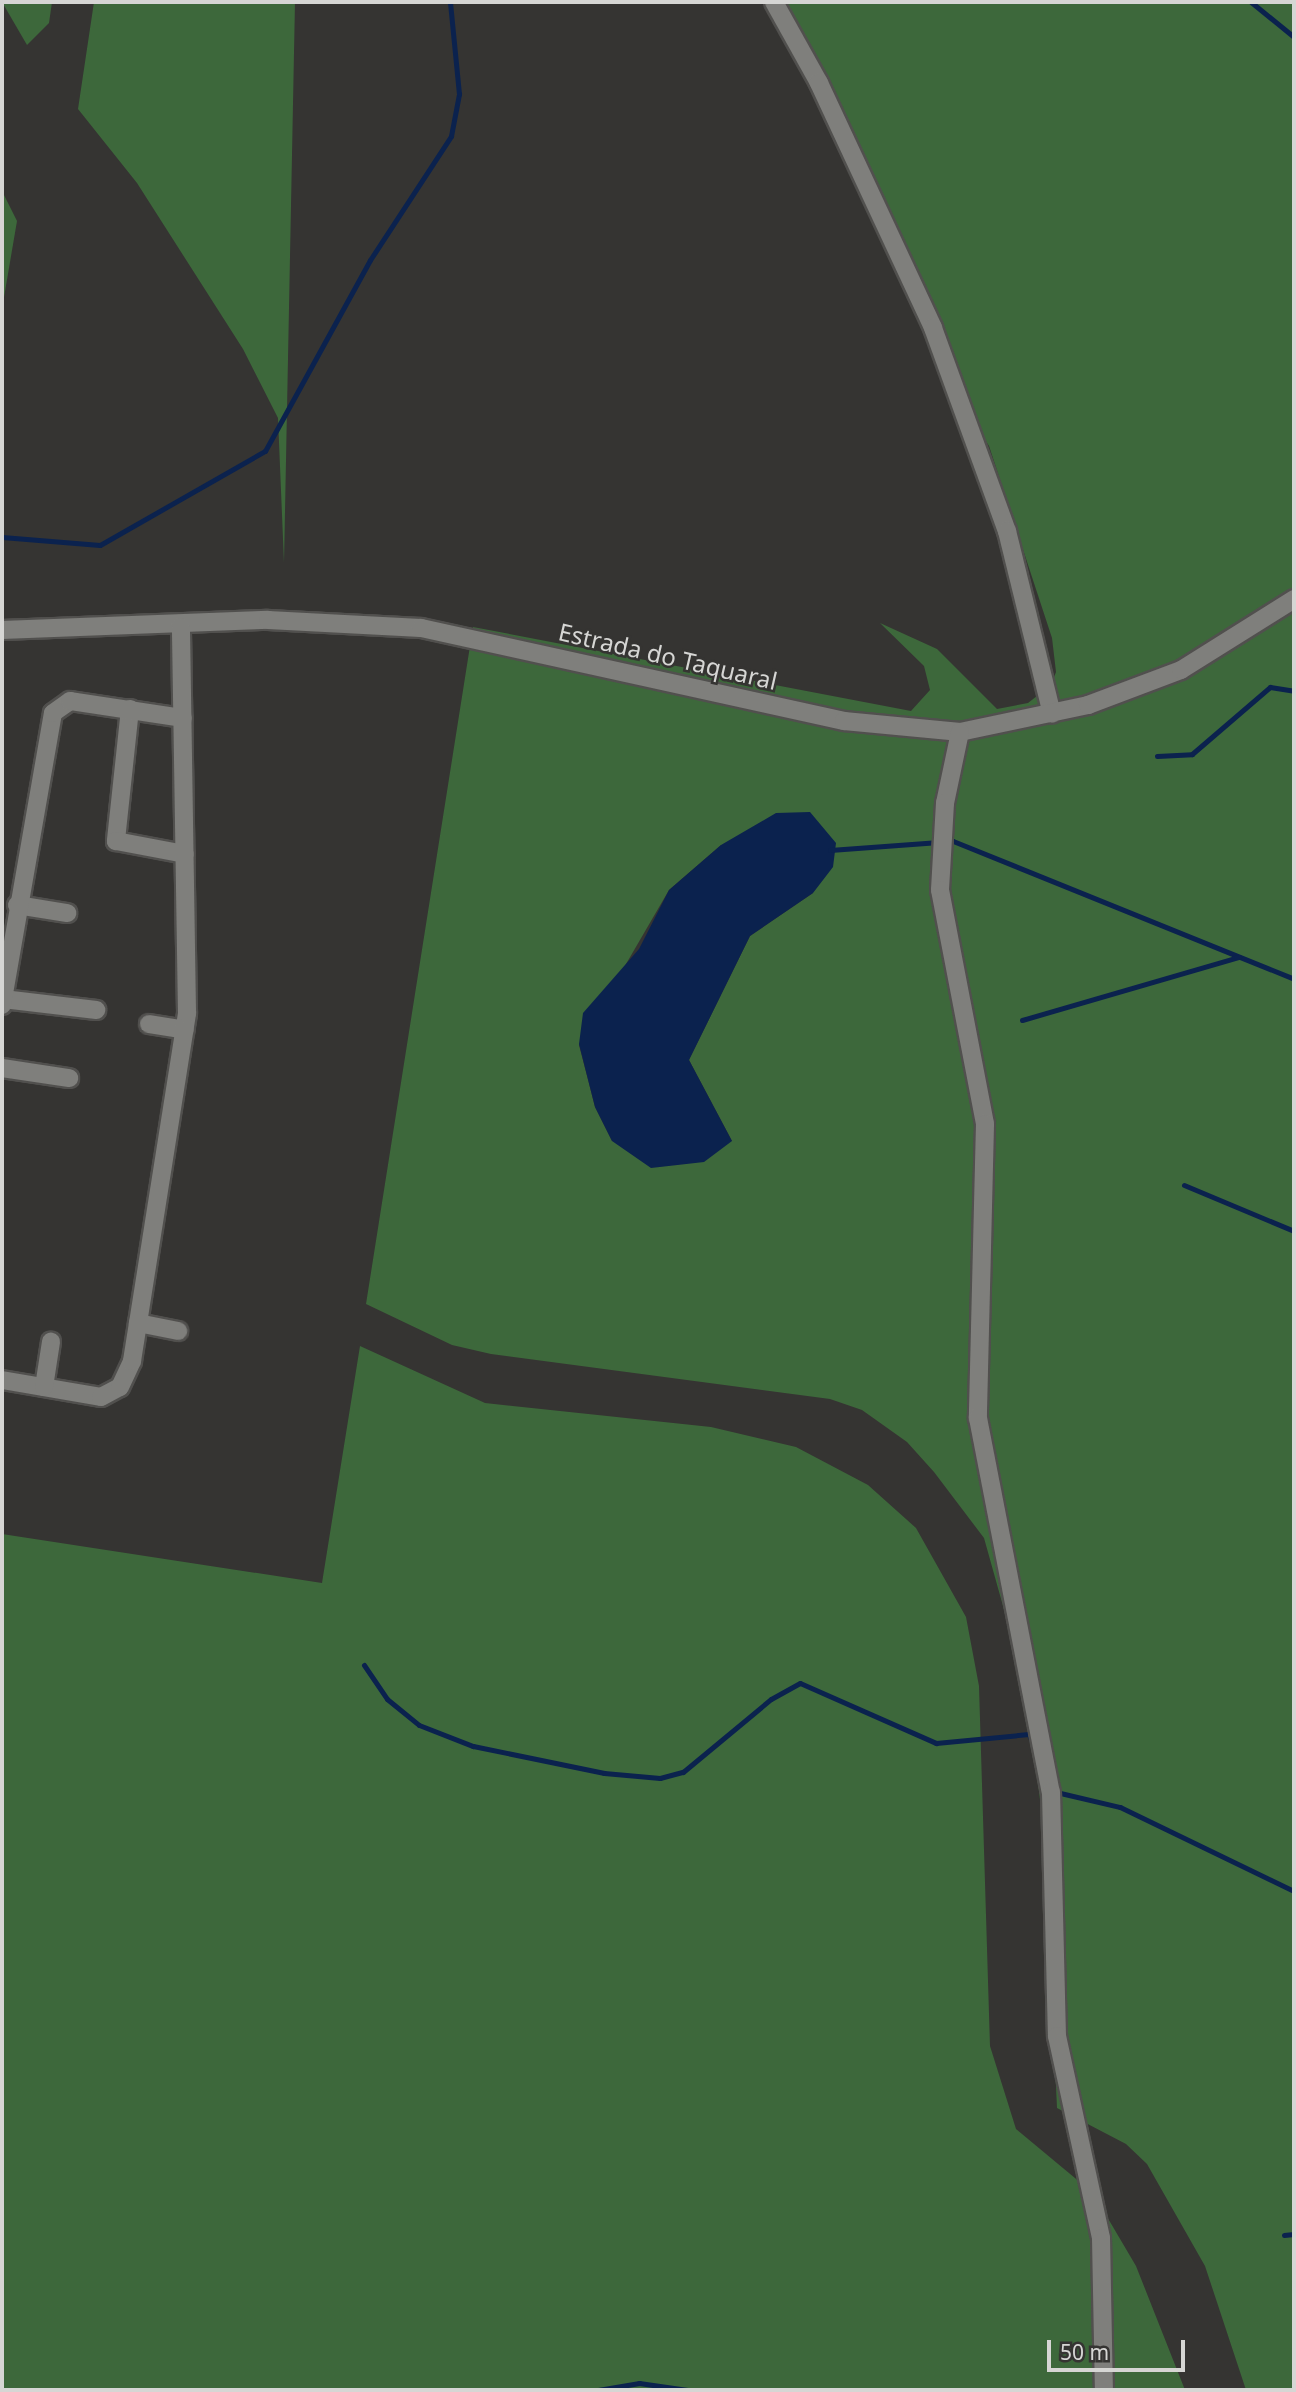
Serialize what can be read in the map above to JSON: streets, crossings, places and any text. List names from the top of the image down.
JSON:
{
  "streets": {
    "street": ["Estrada do Taquaral"]
  },
  "scale_bar": "50 m"
}
